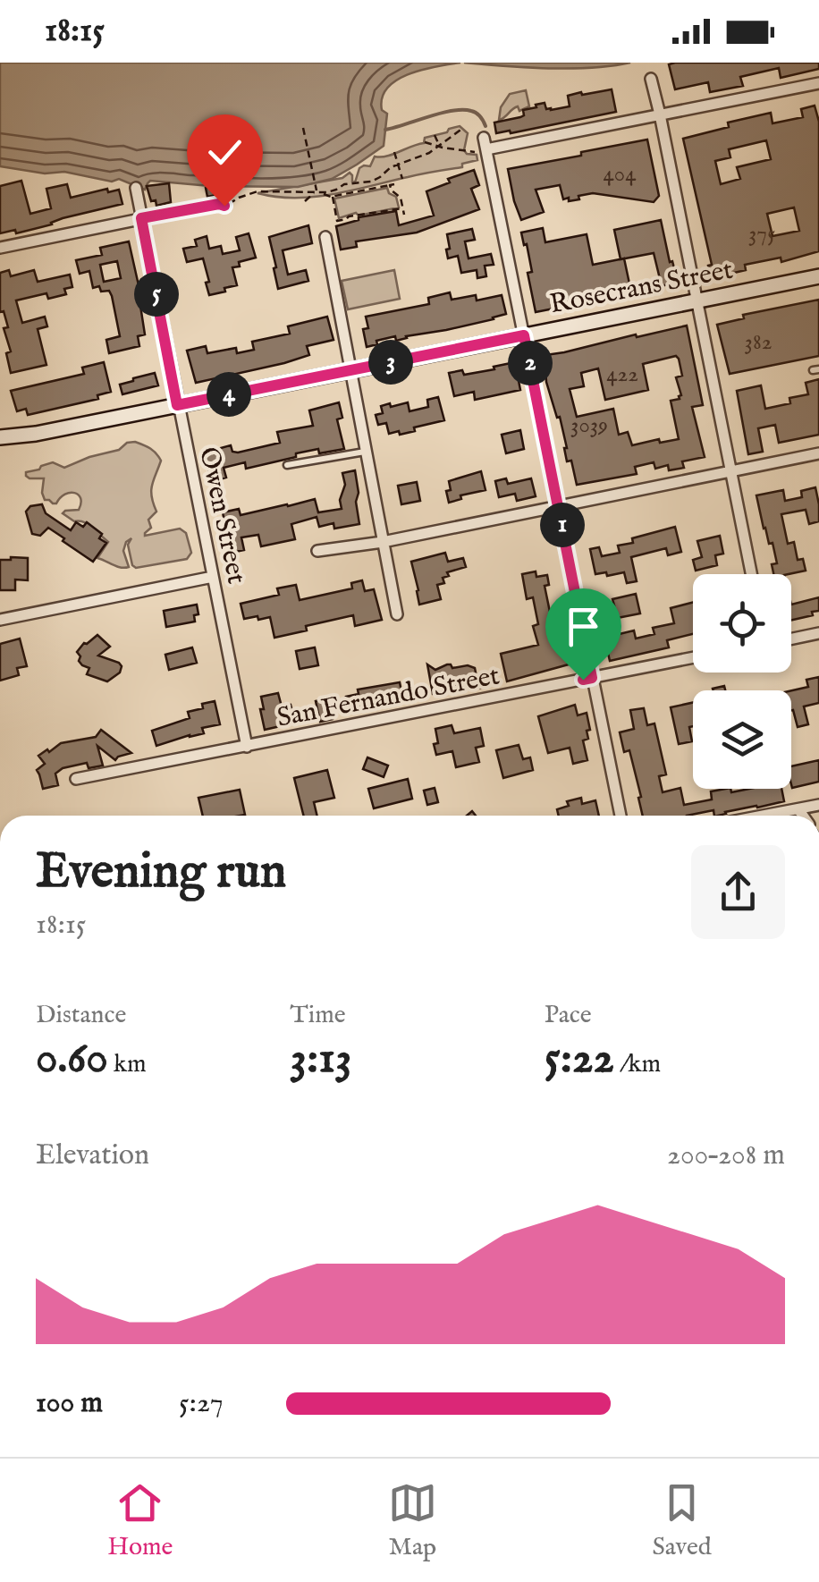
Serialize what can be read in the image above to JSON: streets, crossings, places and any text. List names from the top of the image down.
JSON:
{
  "streets": {
    "street": ["Rosecrans Street", "Owen Street", "San Fernando Street"]
  },
  "crossings": [
    ["Rosecrans Street", "Owen Street"],
    ["Owen Street", "San Fernando Street"]
  ],
  "house_numbers": [
    "404",
    "375",
    "382",
    "422",
    "3039"
  ],
  "page": {
    "status": "18:15",
    "pins": [
      "5",
      "3",
      "2",
      "4",
      "1"
    ],
    "heading": ["Evening run", "18:15"],
    "stats": [
      ["Distance", "0.60 km"],
      ["Time", "3:13"],
      ["Pace", "5:22 /km"]
    ],
    "chart": ["Elevation", "200–208 m"],
    "list": [
      {
        "name": "100 m",
        "note": "5:27"
      }
    ],
    "tabs": ["Home", "Map", "Saved"]
  }
}
